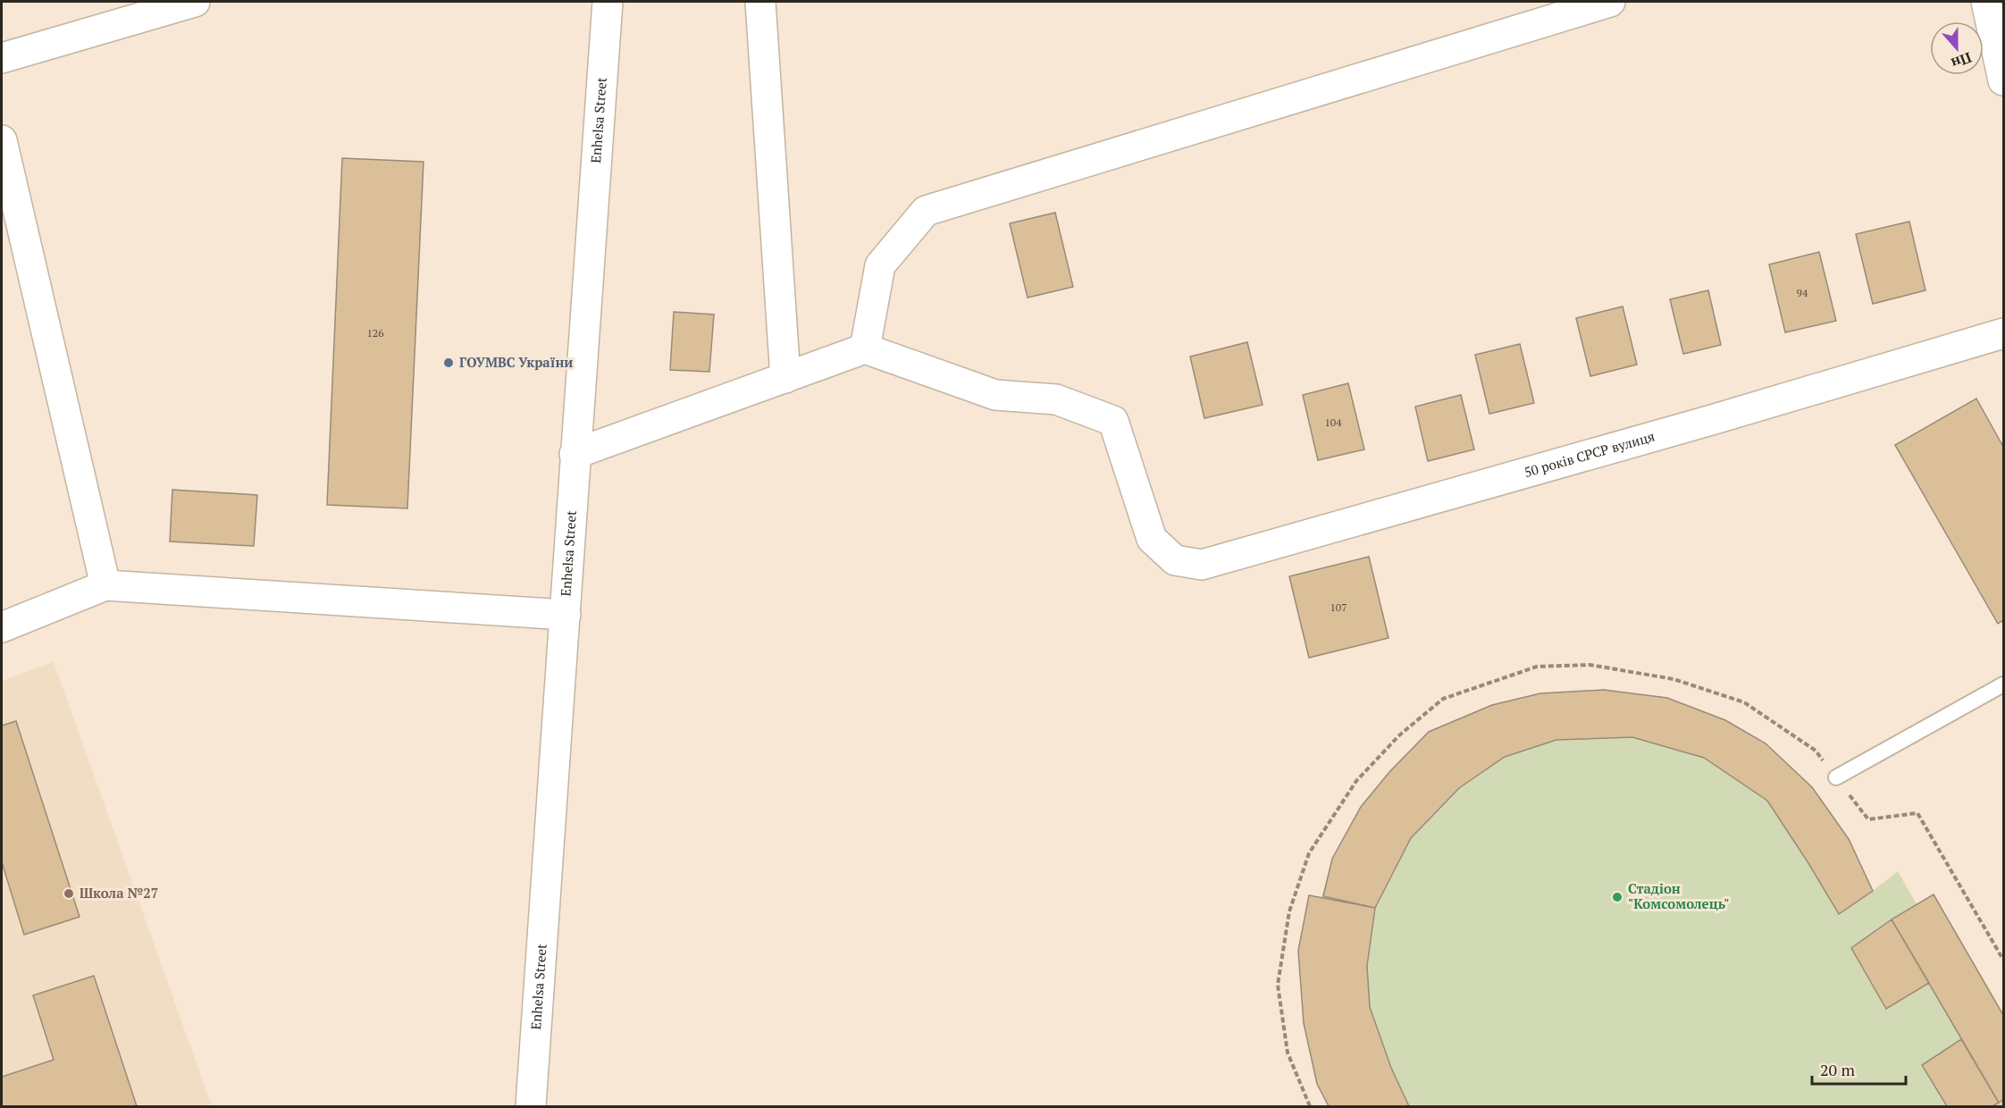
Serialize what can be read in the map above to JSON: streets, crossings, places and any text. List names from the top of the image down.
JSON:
{
  "streets": {
    "street": ["Enhelsa Street", "50 років СРСР вулиця"]
  },
  "places": ["ГОУМВС України", "Школа №27", "Стадіон \"Комсомолець\""],
  "house_numbers": [
    "94",
    "126",
    "104",
    "107"
  ],
  "scale_bar": "20 m",
  "north": "bottom"
}
